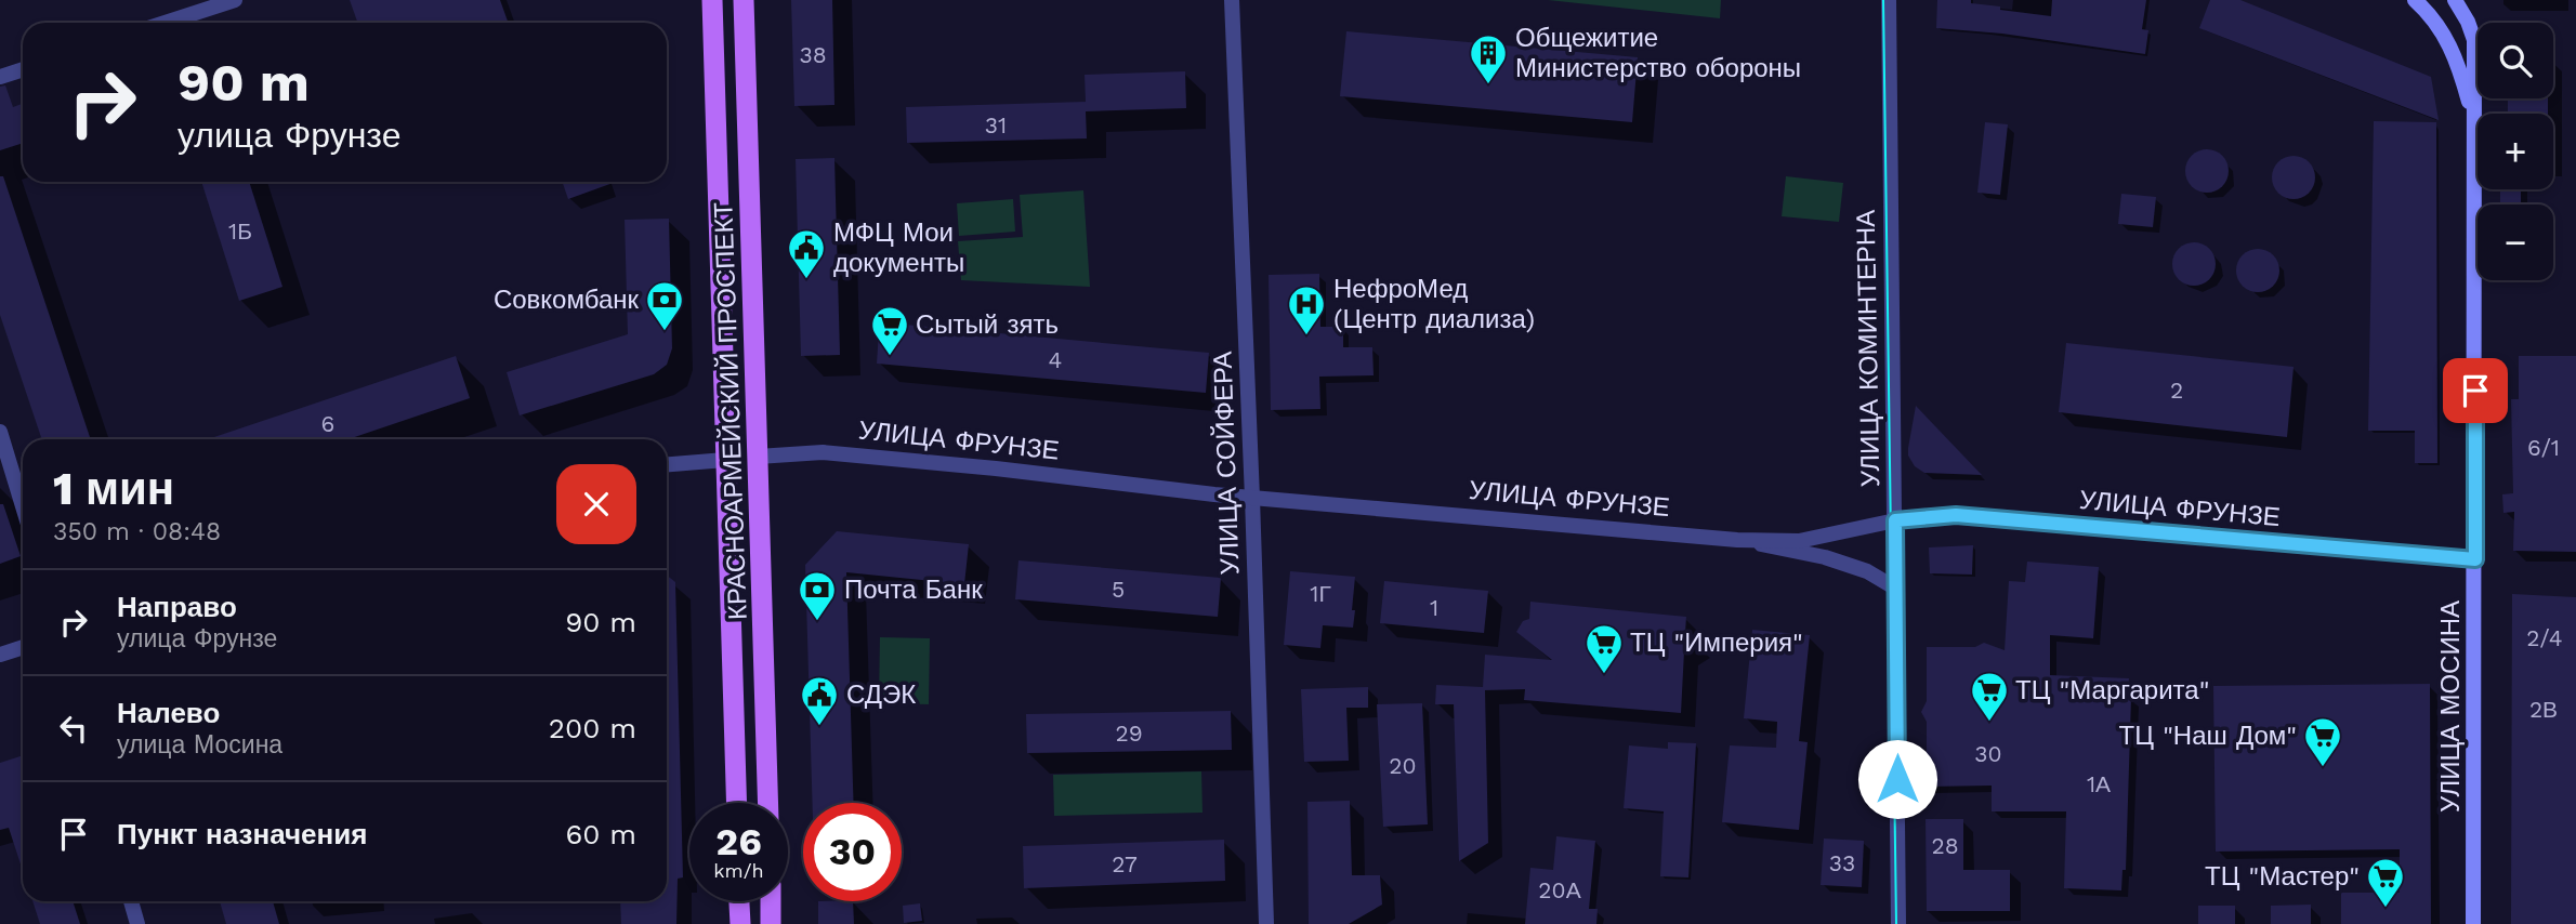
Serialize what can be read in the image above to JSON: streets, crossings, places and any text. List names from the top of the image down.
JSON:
{
  "streets": {
    "main road": ["КРАСНОАРМЕЙСКИЙ ПРОСПЕКТ", "УЛИЦА ФРУНЗЕ", "УЛИЦА МОСИНА"],
    "street": ["УЛИЦА КОМИНТЕРНА", "УЛИЦА СОЙФЕРА"]
  },
  "crossings": [
    ["УЛИЦА КОМИНТЕРНА", "УЛИЦА ФРУНЗЕ"],
    ["КРАСНОАРМЕЙСКИЙ ПРОСПЕКТ", "УЛИЦА ФРУНЗЕ"],
    ["УЛИЦА ФРУНЗЕ", "УЛИЦА СОЙФЕРА"],
    ["УЛИЦА ФРУНЗЕ", "УЛИЦА МОСИНА"]
  ],
  "places": {
    "building": ["Общежитие Министерство обороны"],
    "public building": ["МФЦ Мои документы", "СДЭК"],
    "bank": ["Совкомбанк", "Почта Банк"],
    "hospital": ["НефроМед (Центр диализа)"],
    "supermarket": [
      "Сытый зять",
      "ТЦ \"Империя\"",
      "ТЦ \"Маргарита\"",
      "ТЦ \"Наш Дом\"",
      "ТЦ \"Мастер\""
    ]
  },
  "house_numbers": [
    "38",
    "31",
    "1Б",
    "4",
    "2",
    "6",
    "6/1",
    "5",
    "1Г",
    "1",
    "2/4",
    "2В",
    "29",
    "30",
    "20",
    "1А",
    "28",
    "33",
    "27",
    "20А"
  ],
  "page": {
    "map_buttons": ["+", "−"],
    "turn": ["90 m", "улица Фрунзе"],
    "heading": ["1 мин", "350 m · 08:48"],
    "list": [
      {
        "name": "Направо",
        "note": "улица Фрунзе",
        "value": "90 m"
      },
      {
        "name": "Налево",
        "note": "улица Мосина",
        "value": "200 m"
      },
      {
        "name": "Пункт назначения",
        "value": "60 m"
      }
    ],
    "speed": "26 km/h",
    "limit": "30"
  }
}
